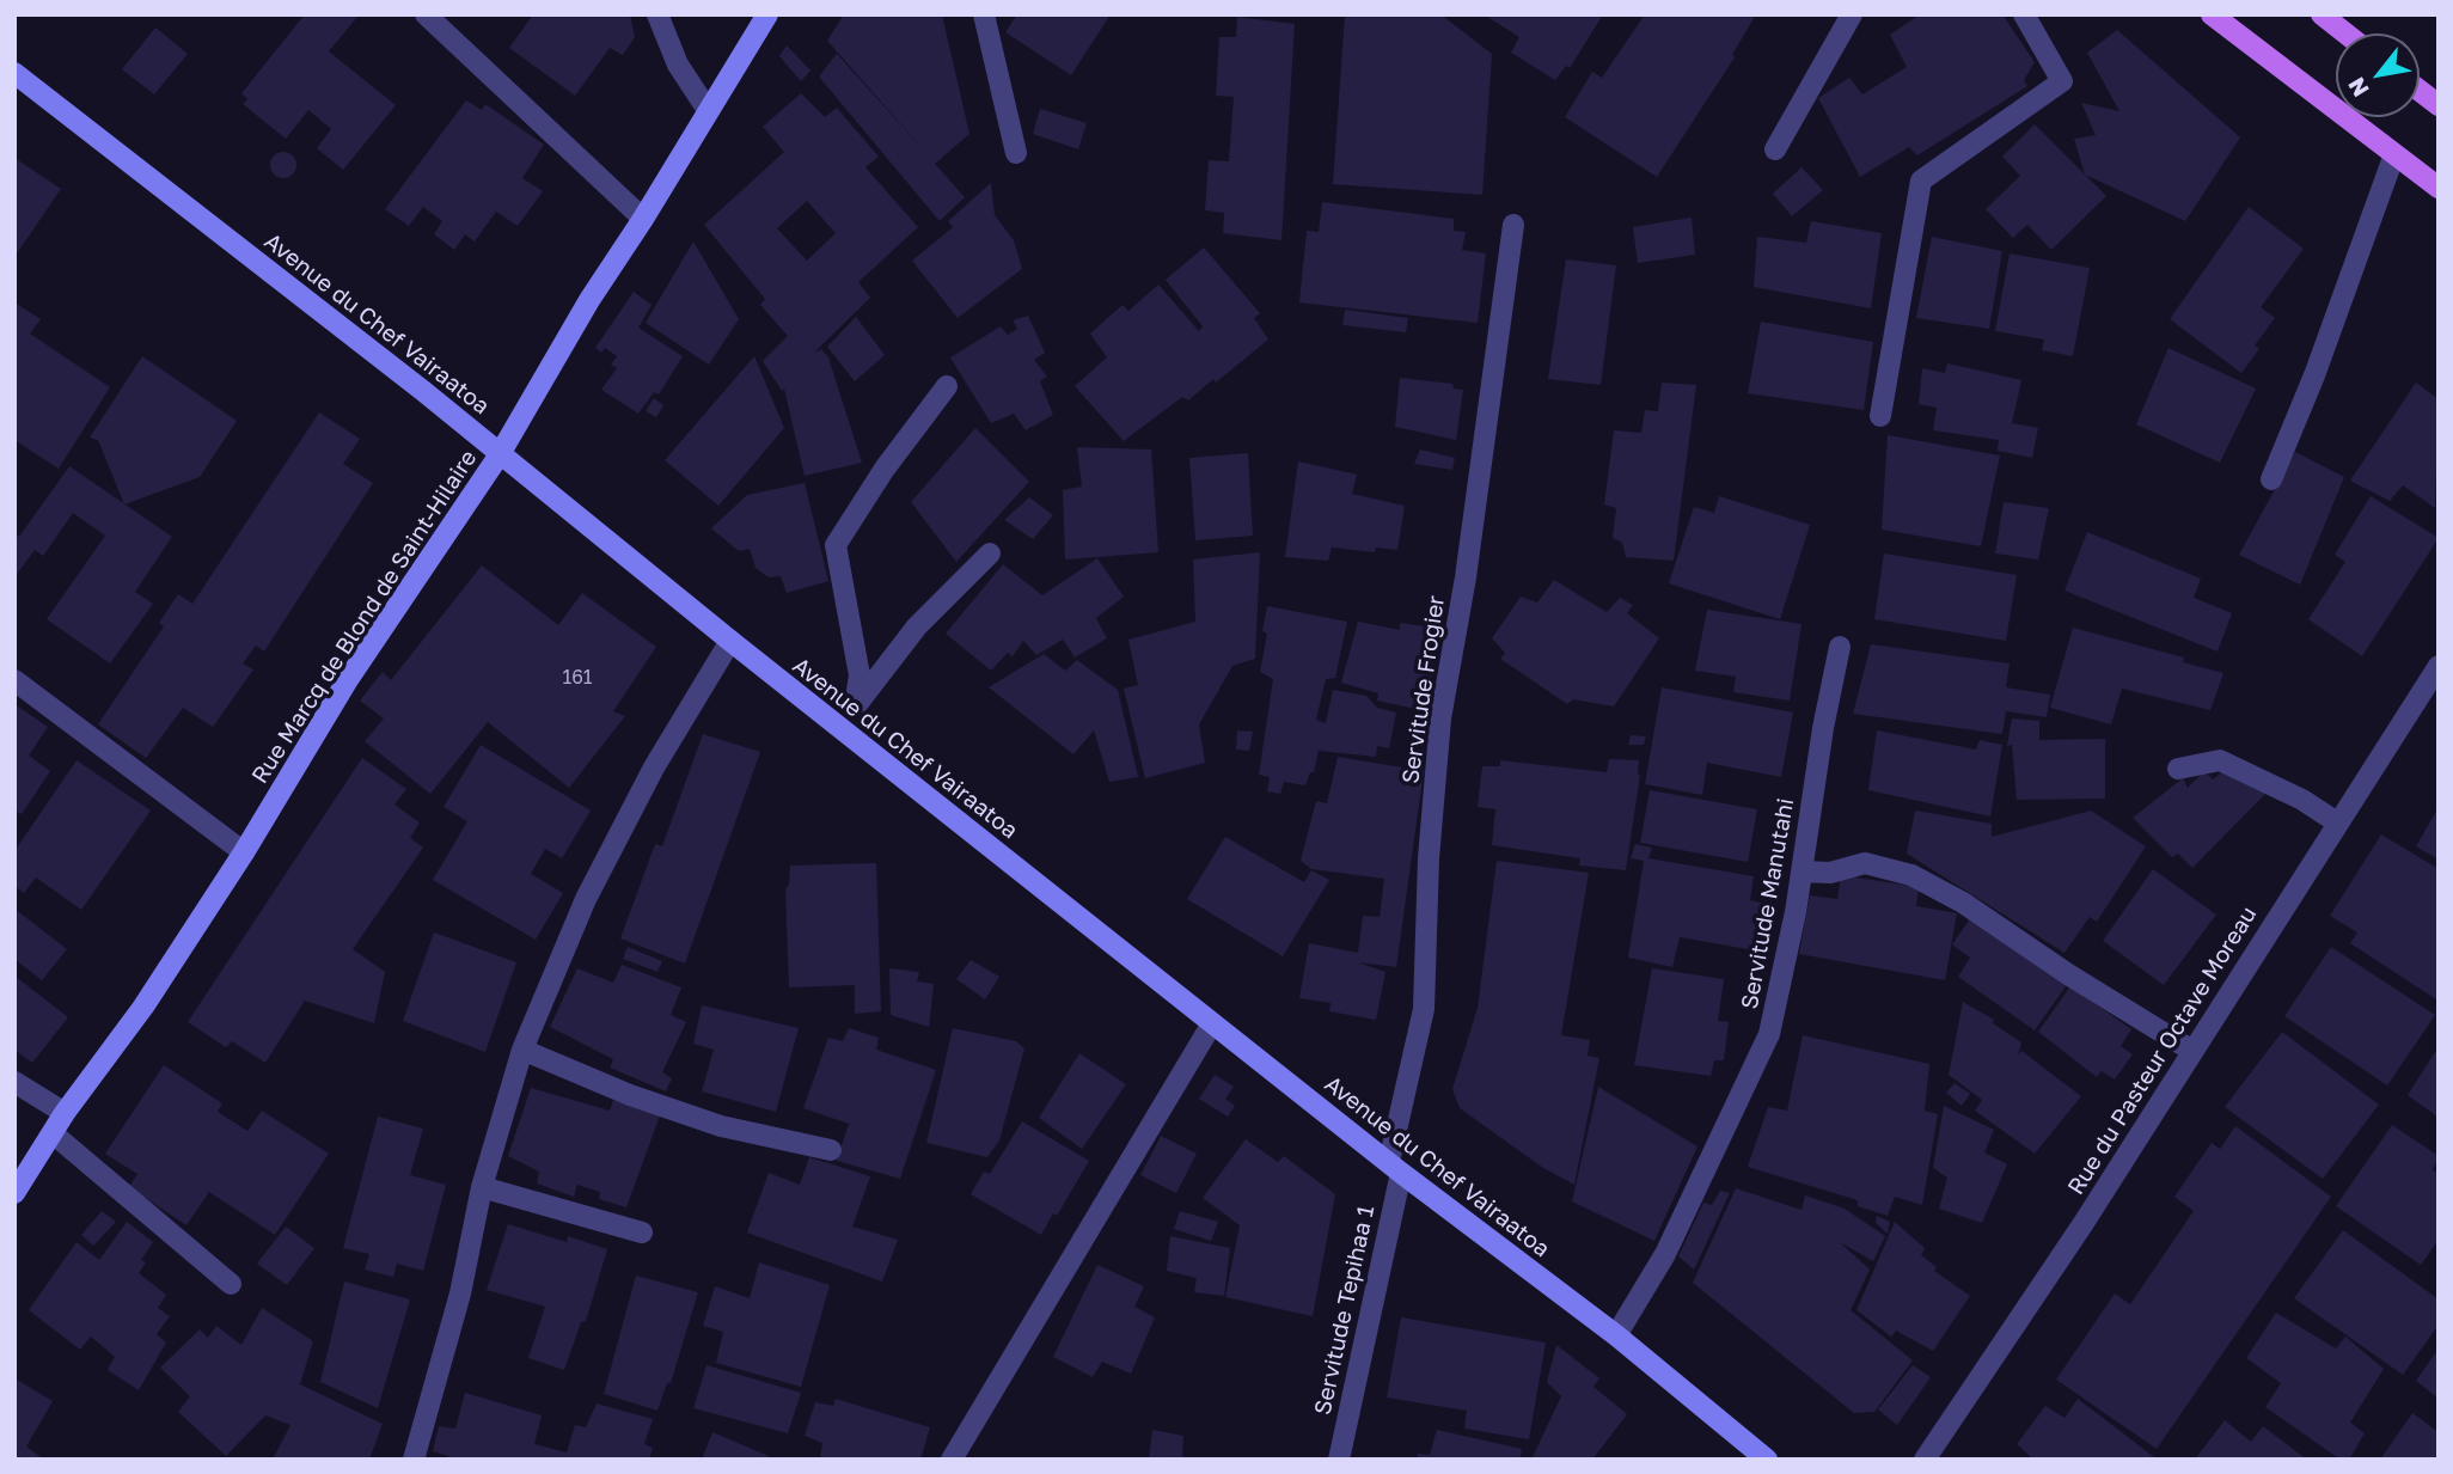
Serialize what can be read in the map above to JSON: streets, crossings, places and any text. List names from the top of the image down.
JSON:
{
  "streets": {
    "main road": ["Avenue du Chef Vairaatoa", "Rue Marcq de Blond de Saint-Hilaire"],
    "street": [
      "Servitude Frogier",
      "Servitude Manutahi",
      "Rue du Pasteur Octave Moreau",
      "Servitude Tepihaa 1"
    ]
  },
  "crossings": [
    ["Avenue du Chef Vairaatoa", "Rue Marcq de Blond de Saint-Hilaire"],
    ["Avenue du Chef Vairaatoa", "Servitude Frogier"],
    ["Avenue du Chef Vairaatoa", "Servitude Manutahi"],
    ["Avenue du Chef Vairaatoa", "Servitude Tepihaa 1"],
    ["Servitude Frogier", "Servitude Tepihaa 1"]
  ],
  "house_numbers": ["161"],
  "north": "bottom left"
}
